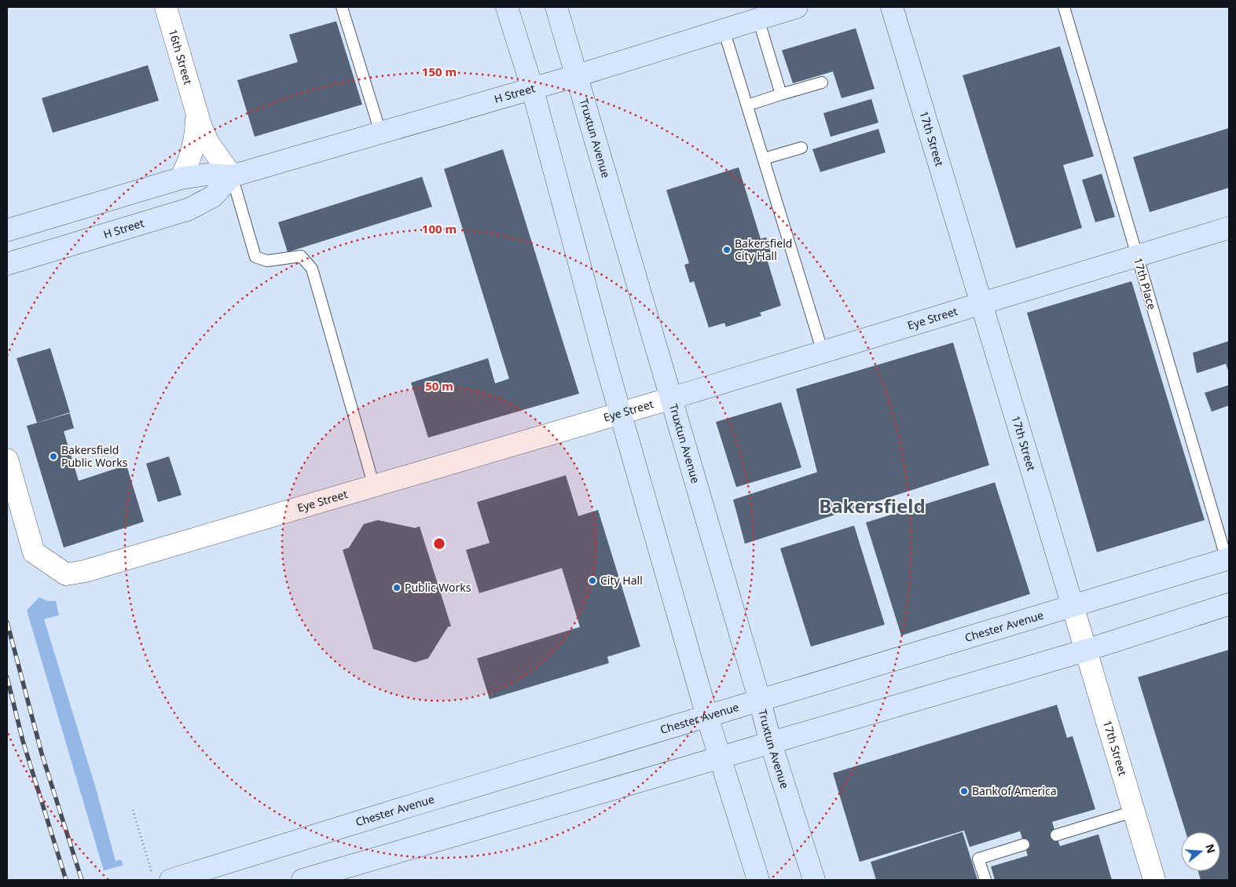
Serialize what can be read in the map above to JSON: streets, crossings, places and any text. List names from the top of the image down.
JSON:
{
  "streets": {
    "main road": [
      "H Street",
      "Truxtun Avenue",
      "17th Street",
      "Eye Street",
      "Chester Avenue"
    ],
    "street": ["16th Street"],
    "lane": ["17th Place"]
  },
  "crossings": [
    ["16th Street", "H Street"],
    ["H Street", "Truxtun Avenue"],
    ["Truxtun Avenue", "Eye Street"],
    ["Truxtun Avenue", "Chester Avenue"],
    ["17th Street", "Eye Street"],
    ["17th Street", "Chester Avenue"],
    ["17th Place", "Eye Street"],
    ["17th Place", "Chester Avenue"]
  ],
  "districts": ["Bakersfield"],
  "places": [
    "Bakersfield City Hall",
    "Bakersfield Public Works",
    "City Hall",
    "Public Works",
    "Bank of America"
  ],
  "north": "right",
  "rings": ["150 m", "100 m", "50 m"]
}
